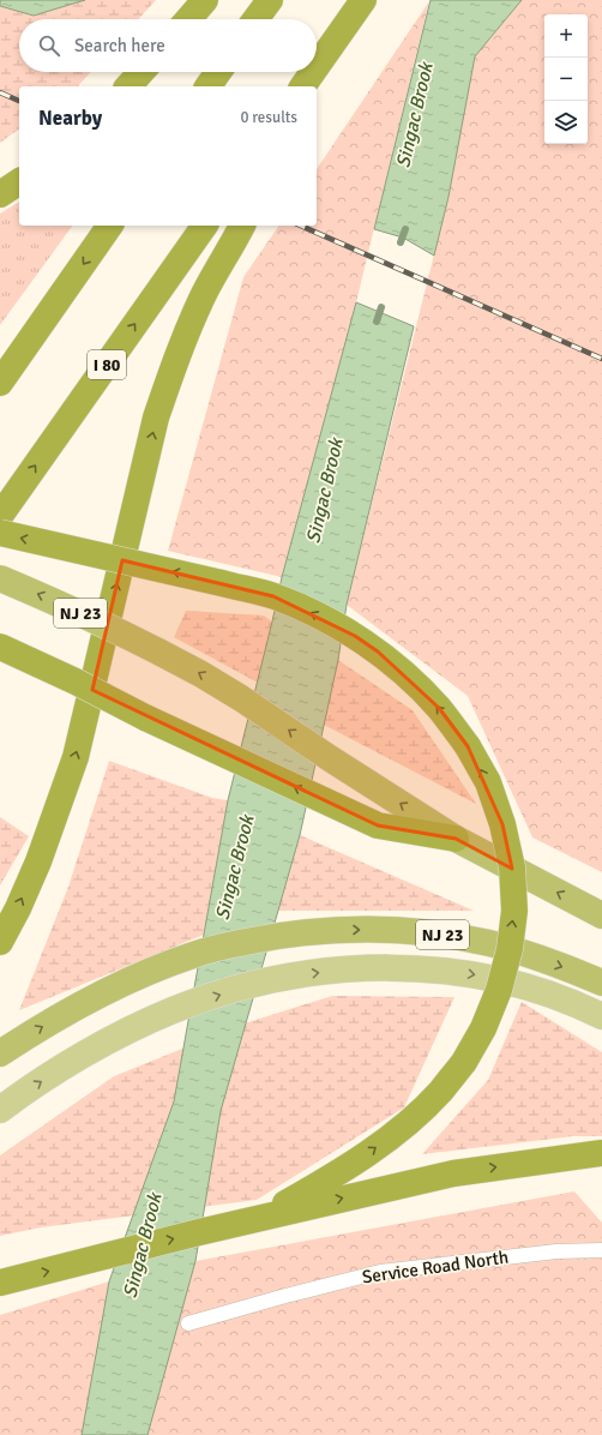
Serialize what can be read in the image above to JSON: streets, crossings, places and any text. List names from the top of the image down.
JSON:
{
  "streets": {
    "highway": ["I 80", "NJ 23"],
    "lane": ["Service Road North"]
  },
  "water": ["Singac Brook"],
  "page": {
    "map_buttons": ["+", "−"],
    "search": "Search here",
    "heading": ["Nearby", "0 results"]
  }
}
